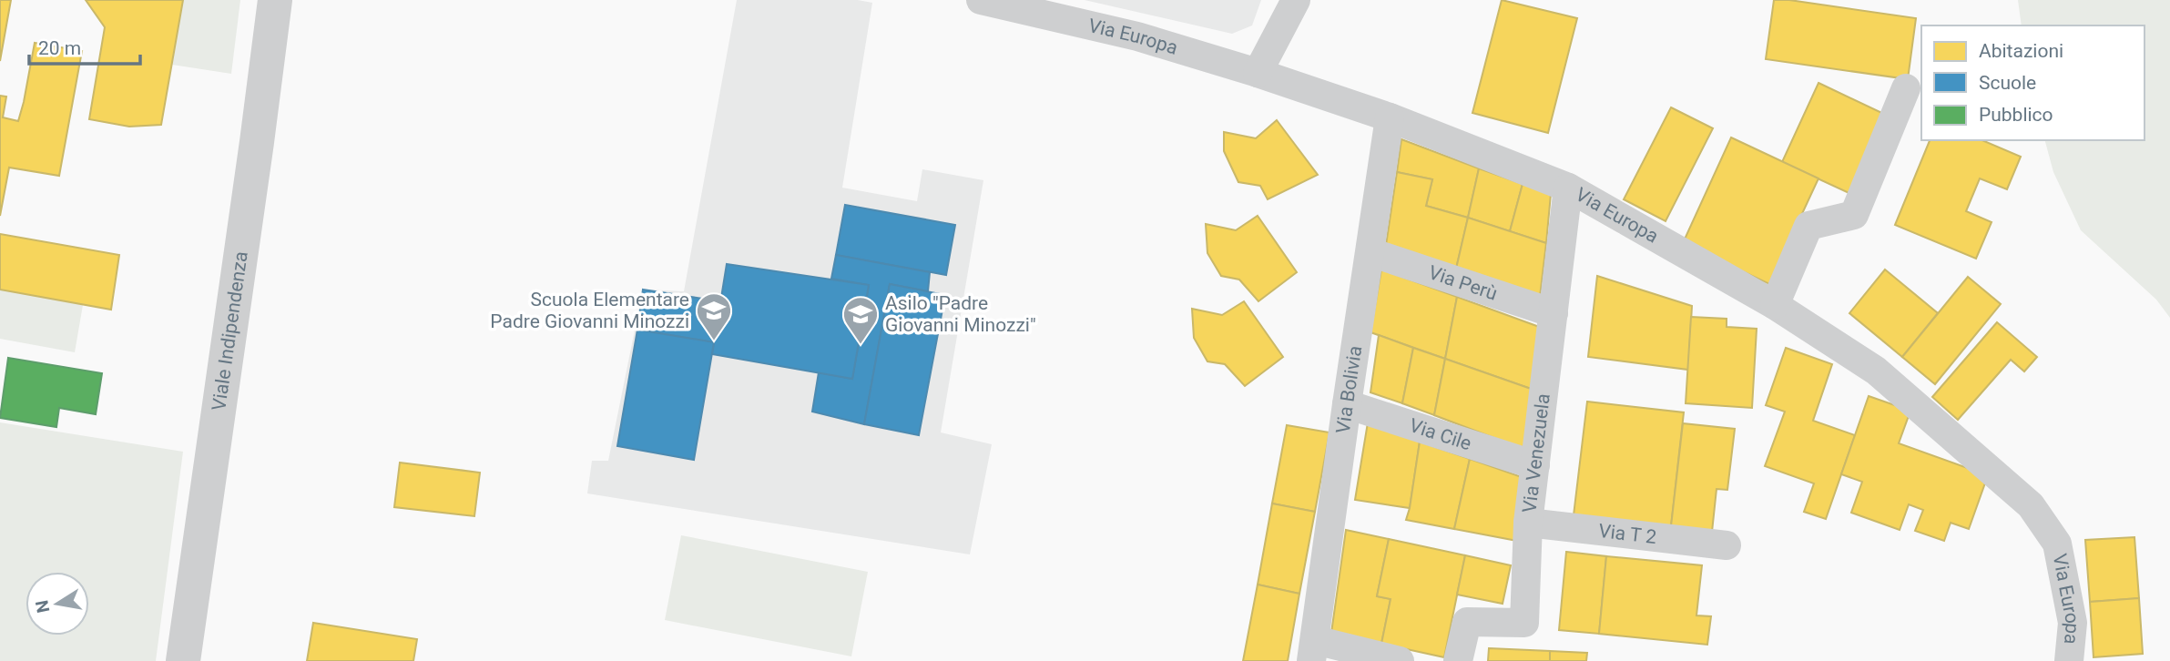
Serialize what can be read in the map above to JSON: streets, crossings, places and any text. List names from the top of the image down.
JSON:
{
  "streets": {
    "street": [
      "Via Europa",
      "Via Perù",
      "Viale Indipendenza",
      "Via Bolivia",
      "Via Cile",
      "Via Venezuela",
      "Via T 2"
    ]
  },
  "crossings": [
    ["Via Europa", "Via Bolivia"],
    ["Via Europa", "Via Venezuela"],
    ["Via Perù", "Via Bolivia"],
    ["Via Perù", "Via Venezuela"],
    ["Via Bolivia", "Via Cile"],
    ["Via Cile", "Via Venezuela"],
    ["Via Venezuela", "Via T 2"]
  ],
  "places": {
    "school or university": ["Scuola Elementare Padre Giovanni Minozzi", "Asilo \"Padre Giovanni Minozzi\""]
  },
  "legend": ["Abitazioni", "Scuole", "Pubblico"],
  "scale_bar": "20 m",
  "north": "left"
}
